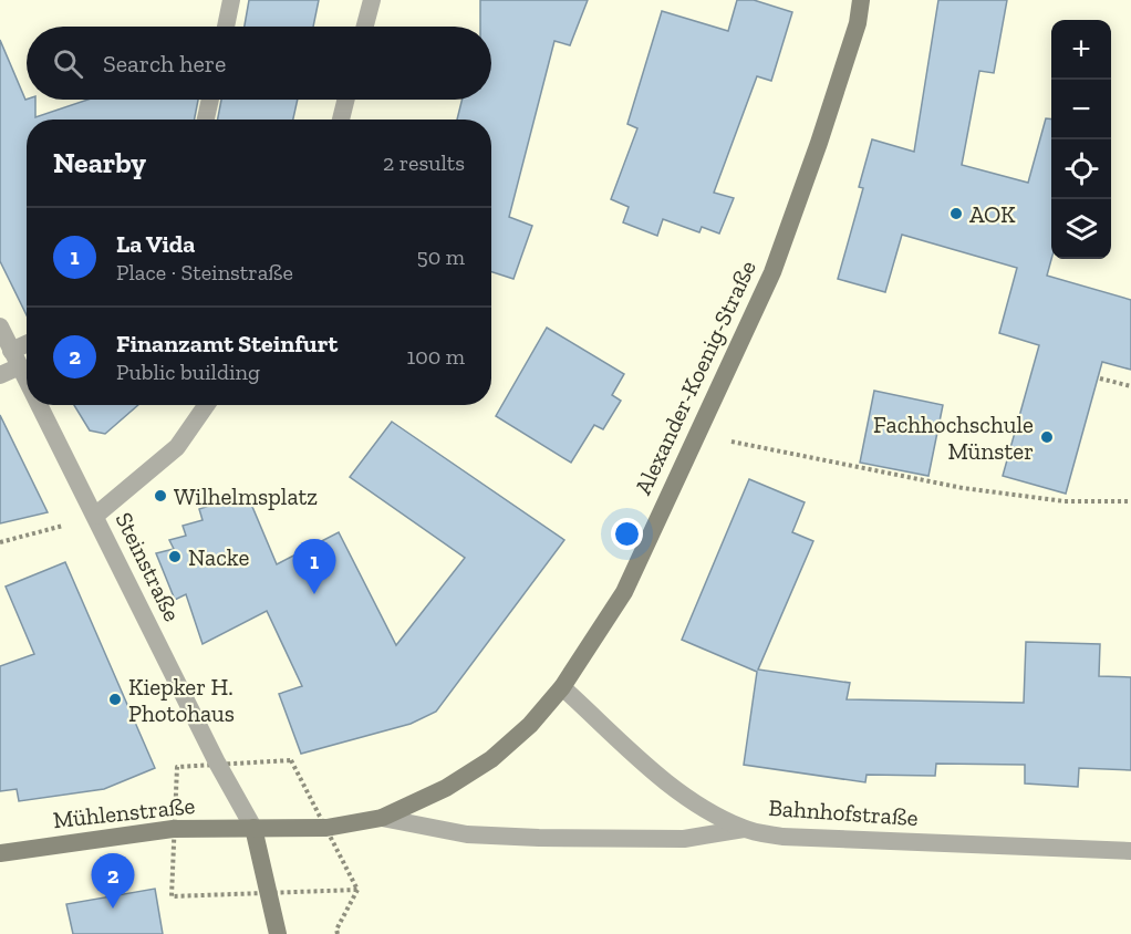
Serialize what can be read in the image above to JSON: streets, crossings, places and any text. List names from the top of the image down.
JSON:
{
  "streets": {
    "main road": ["Alexander-Koenig-Straße", "Mühlenstraße"],
    "street": ["Steinstraße", "Bahnhofstraße"]
  },
  "crossings": [
    ["Alexander-Koenig-Straße", "Steinstraße"],
    ["Alexander-Koenig-Straße", "Mühlenstraße"],
    ["Alexander-Koenig-Straße", "Bahnhofstraße"],
    ["Steinstraße", "Mühlenstraße"]
  ],
  "places": [
    "AOK",
    "Fachhochschule Münster",
    "Wilhelmsplatz",
    "Nacke",
    "Kiepker H. Photohaus"
  ],
  "page": {
    "map_buttons": ["+", "−"],
    "search": "Search here",
    "heading": ["Nearby", "2 results"],
    "list": [
      {
        "mark": "1",
        "name": "La Vida",
        "note": "Place · Steinstraße",
        "value": "50 m"
      },
      {
        "mark": "2",
        "name": "Finanzamt Steinfurt",
        "note": "Public building",
        "value": "100 m"
      }
    ],
    "pins": ["1", "2"]
  }
}
